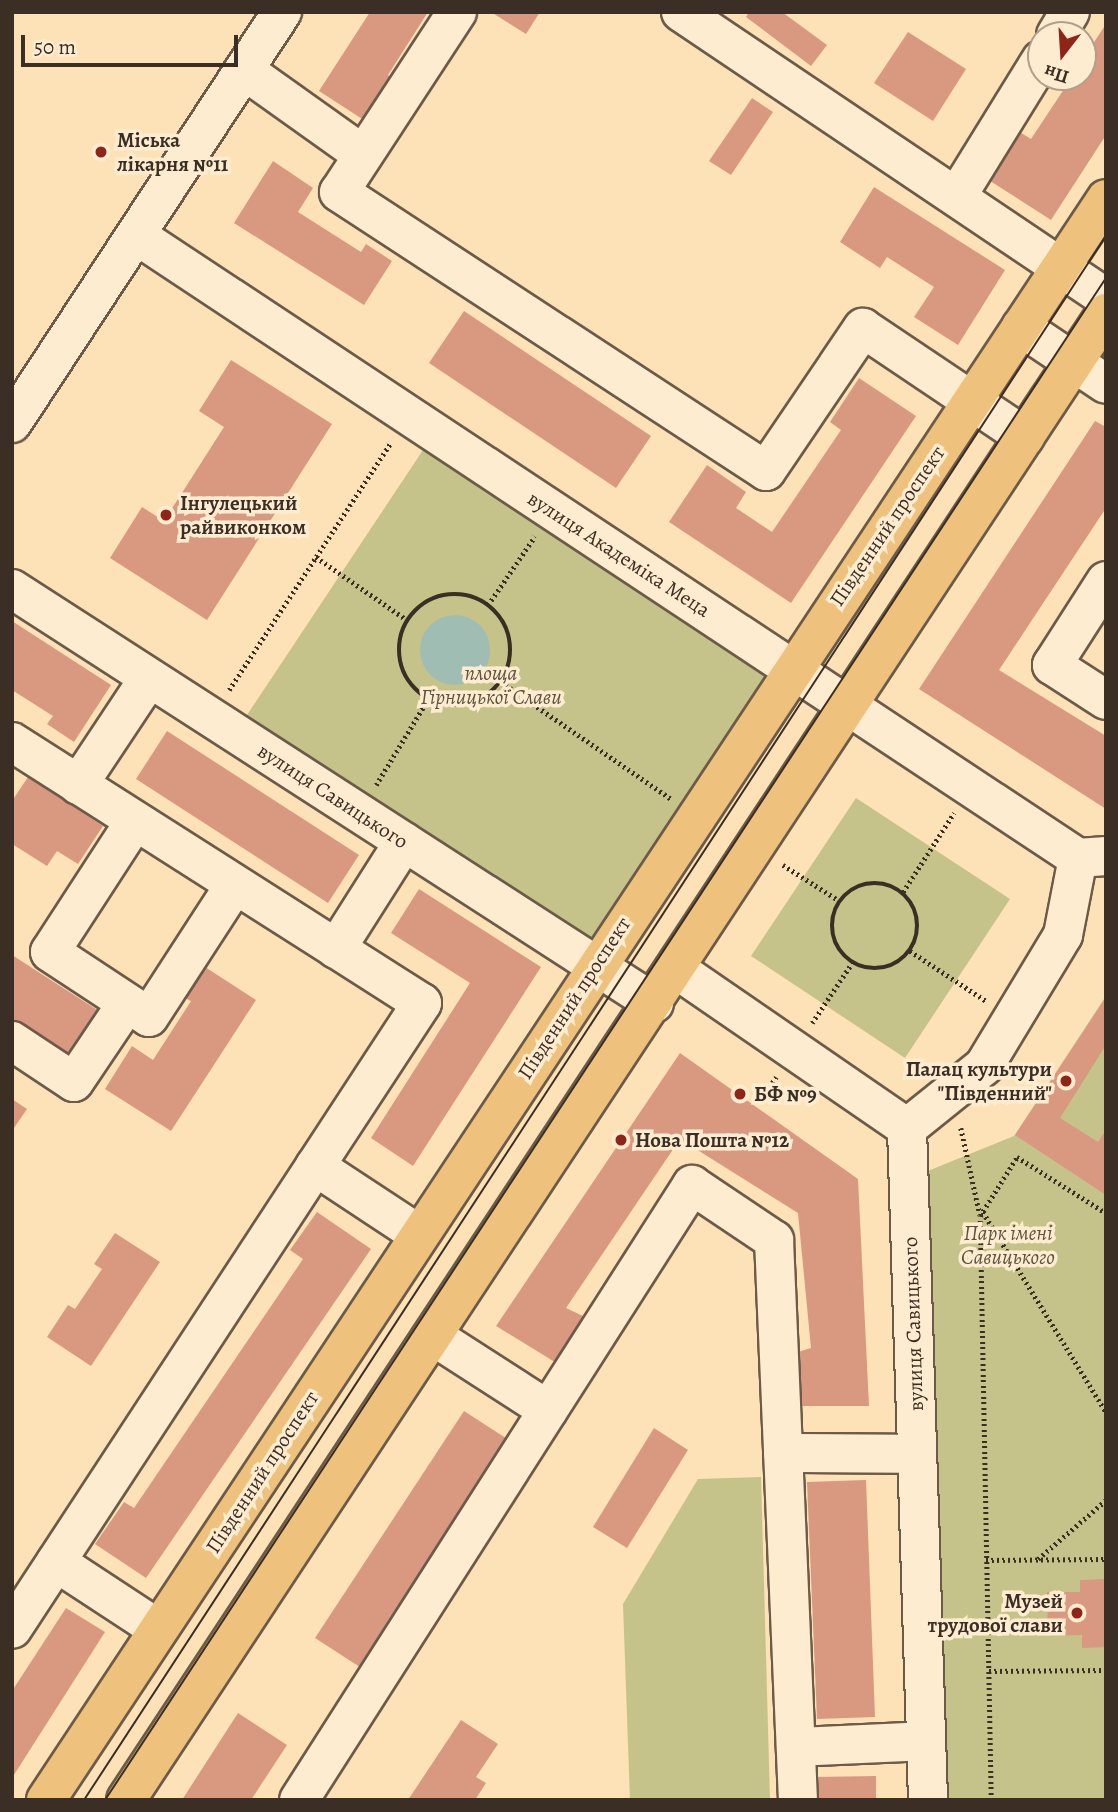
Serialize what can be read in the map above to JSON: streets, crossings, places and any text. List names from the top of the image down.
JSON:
{
  "streets": {
    "main road": ["Південний проспект"],
    "street": ["вулиця Академіка Меца", "вулиця Савицького"]
  },
  "crossings": [
    ["Південний проспект", "вулиця Академіка Меца"],
    ["Південний проспект", "вулиця Савицького"]
  ],
  "parks": ["площа Гірницької Слави", "Парк імені Савицького"],
  "places": [
    "Міська лікарня №11",
    "Інгулецький райвиконком",
    "Палац культури \"Південний\"",
    "БФ №9",
    "Нова Пошта №12",
    "Музей трудової слави"
  ],
  "scale_bar": "50 m",
  "north": "bottom"
}
